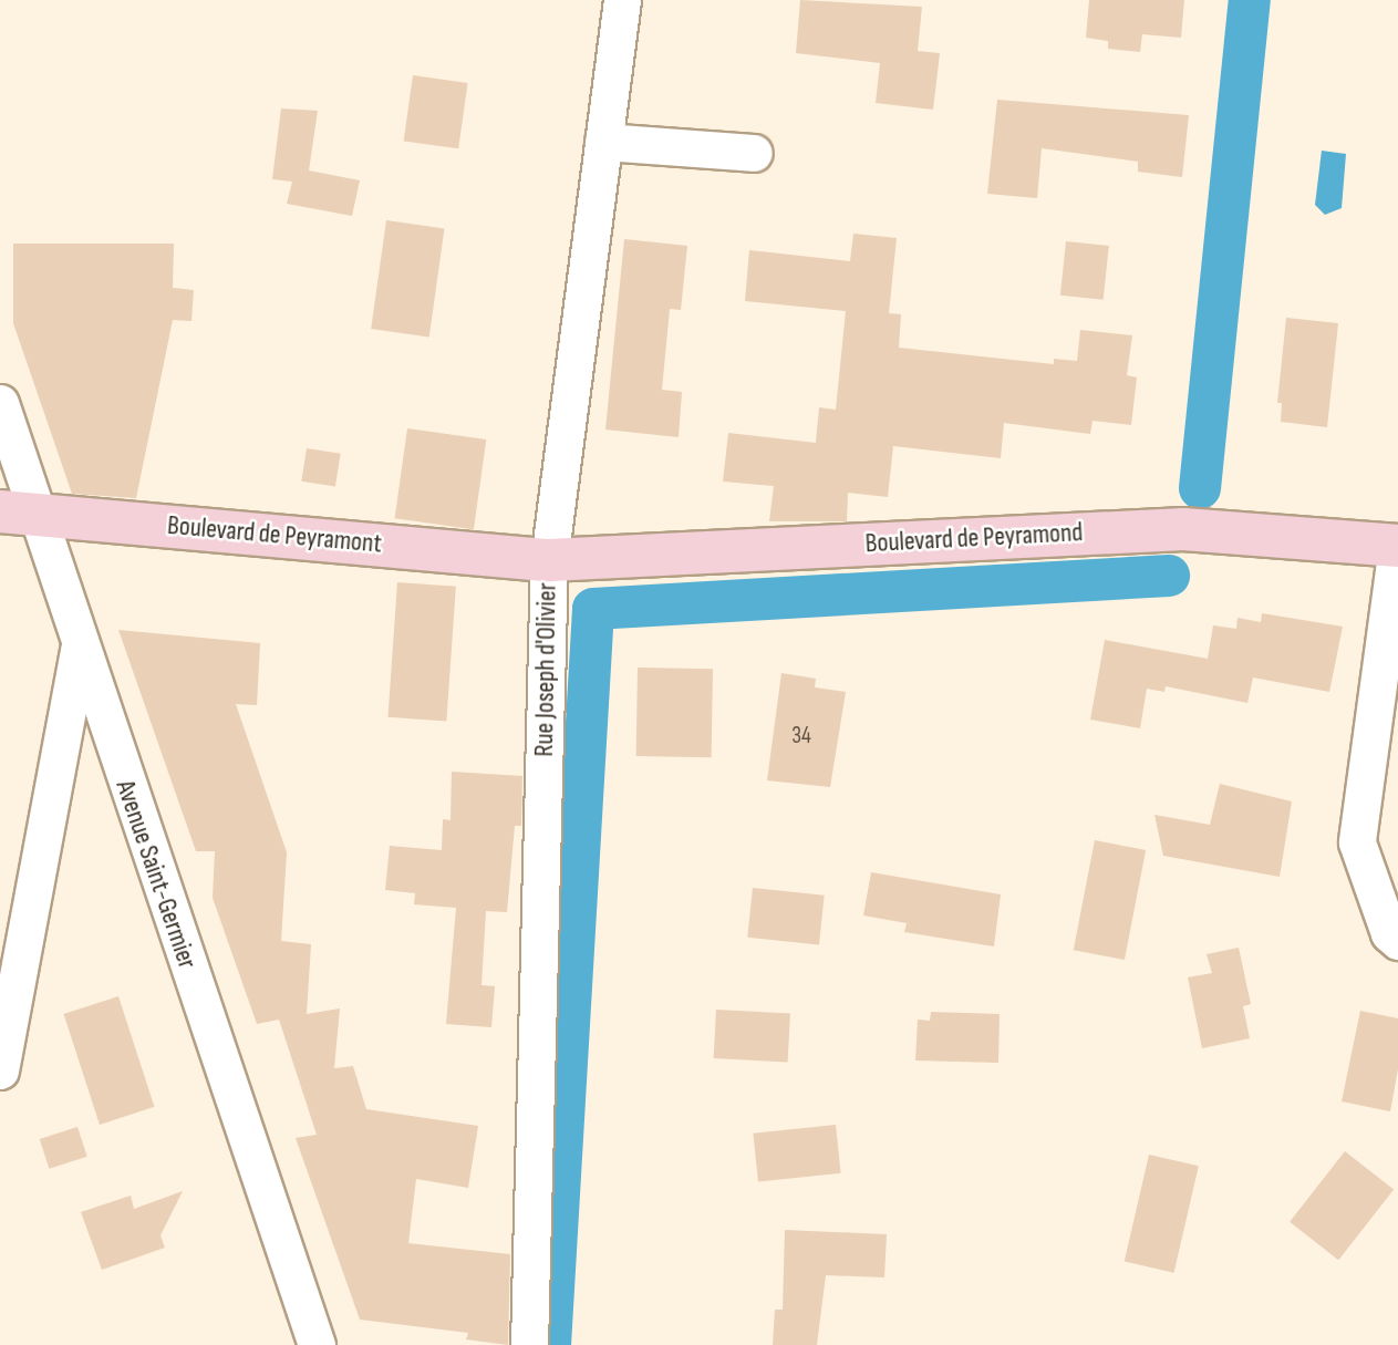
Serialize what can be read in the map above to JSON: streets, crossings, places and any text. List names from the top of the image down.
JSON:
{
  "streets": {
    "street": [
      "Boulevard de Peyramont",
      "Boulevard de Peyramond",
      "Rue Joseph d'Olivier",
      "Avenue Saint-Germier"
    ]
  },
  "crossings": [
    ["Boulevard de Peyramont", "Boulevard de Peyramond"],
    ["Boulevard de Peyramont", "Rue Joseph d'Olivier"],
    ["Boulevard de Peyramont", "Avenue Saint-Germier"],
    ["Boulevard de Peyramond", "Rue Joseph d'Olivier"]
  ],
  "house_numbers": ["34"]
}
